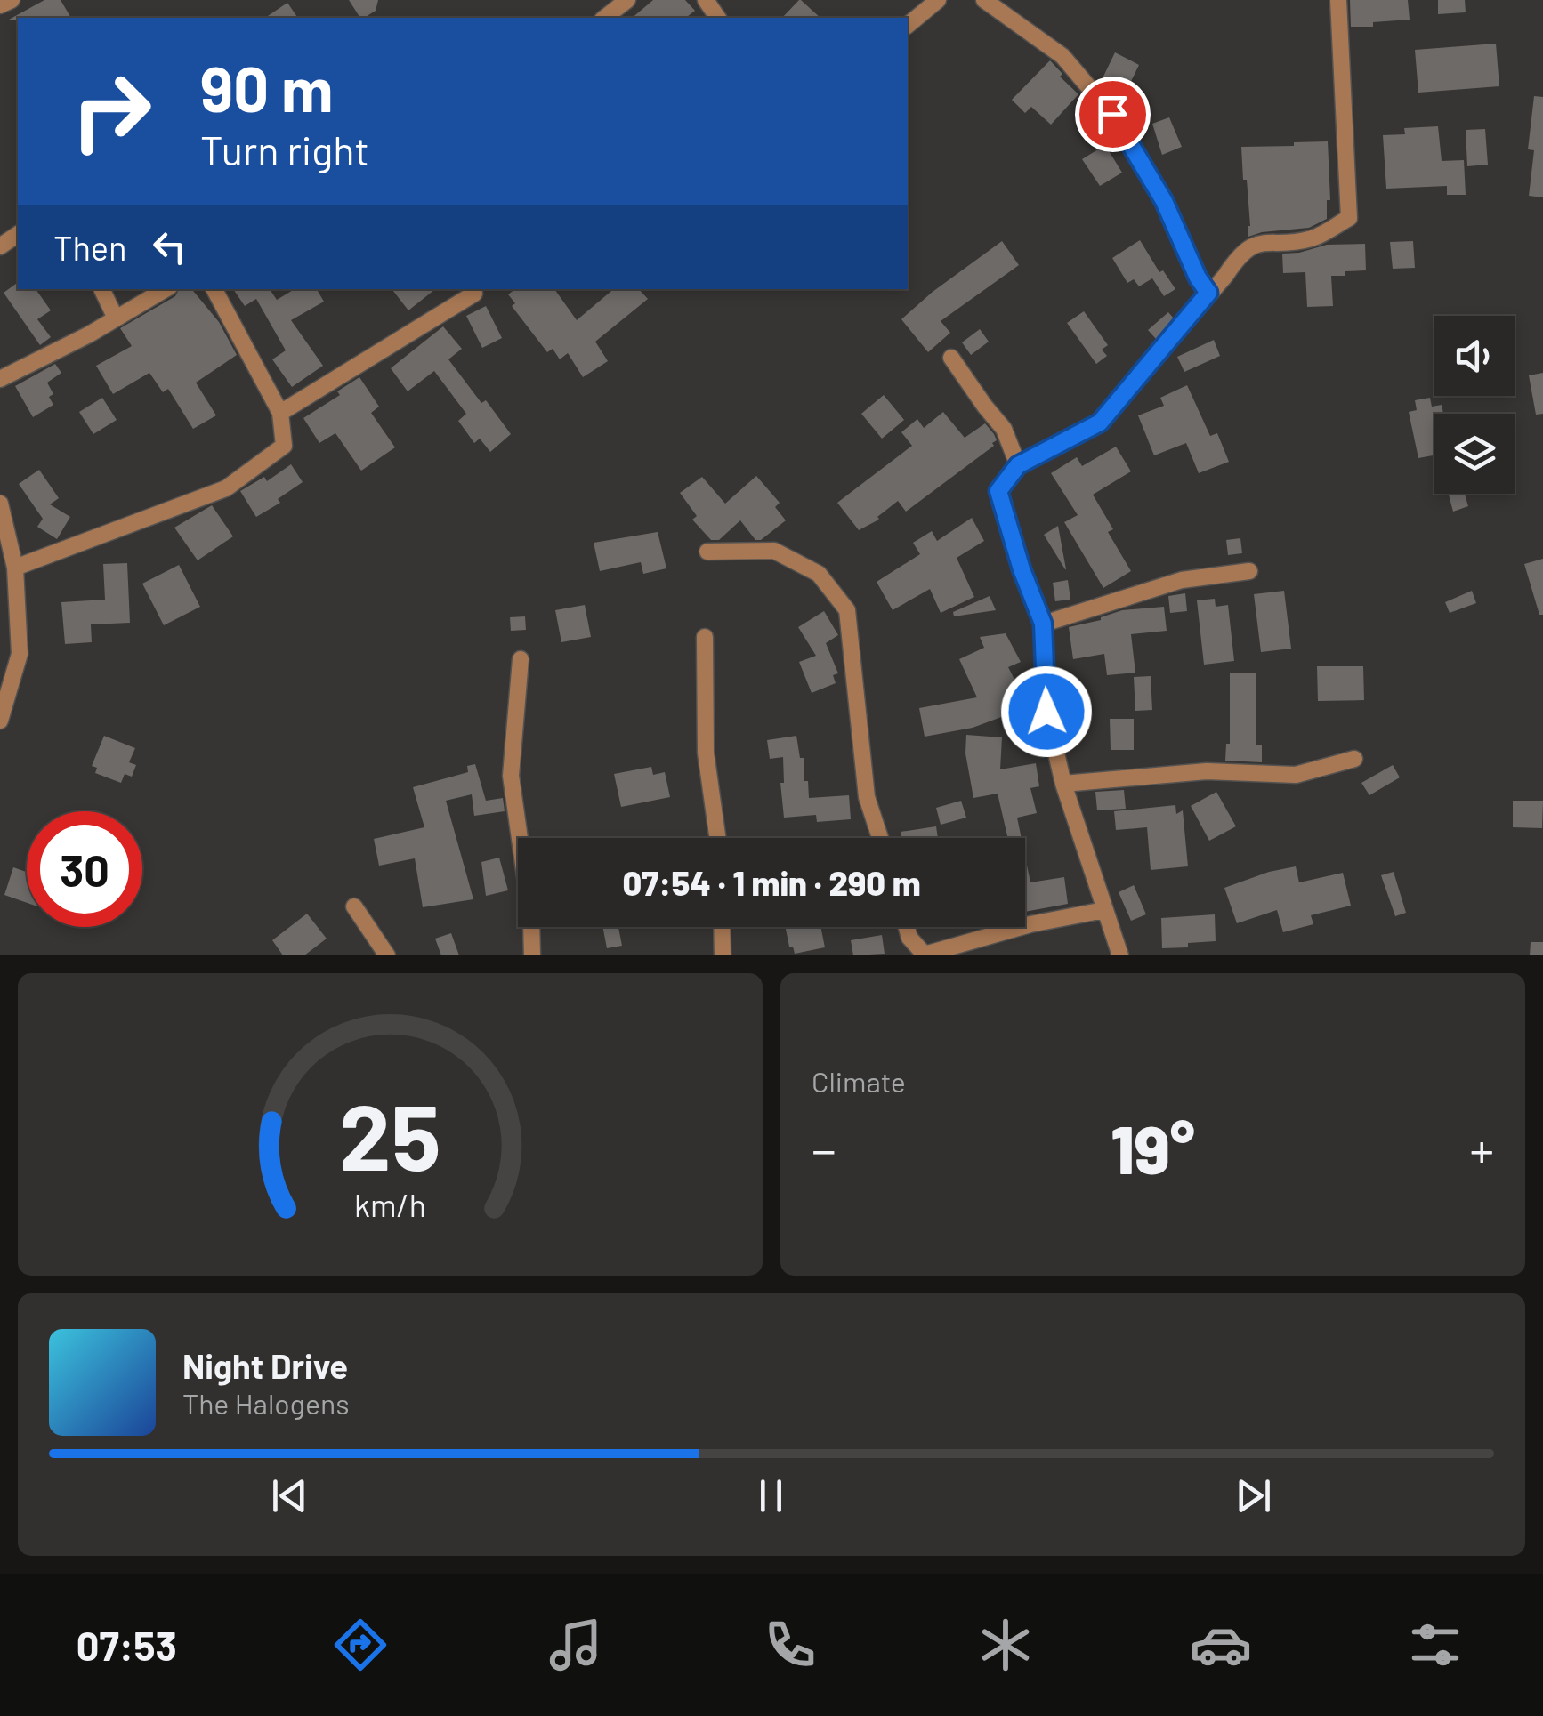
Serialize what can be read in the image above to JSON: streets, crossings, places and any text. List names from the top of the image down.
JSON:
{
  "page": {
    "turn": ["90 m", "Turn right"],
    "then": "Then",
    "limit": "30",
    "trip": "07:54 · 1 min · 290 m",
    "tile": "Climate",
    "heat": ["−", "19°", "+"],
    "song": ["Night Drive", "The Halogens"],
    "tabs": "07:53",
    "gauge": ["25", "km/h"]
  }
}
